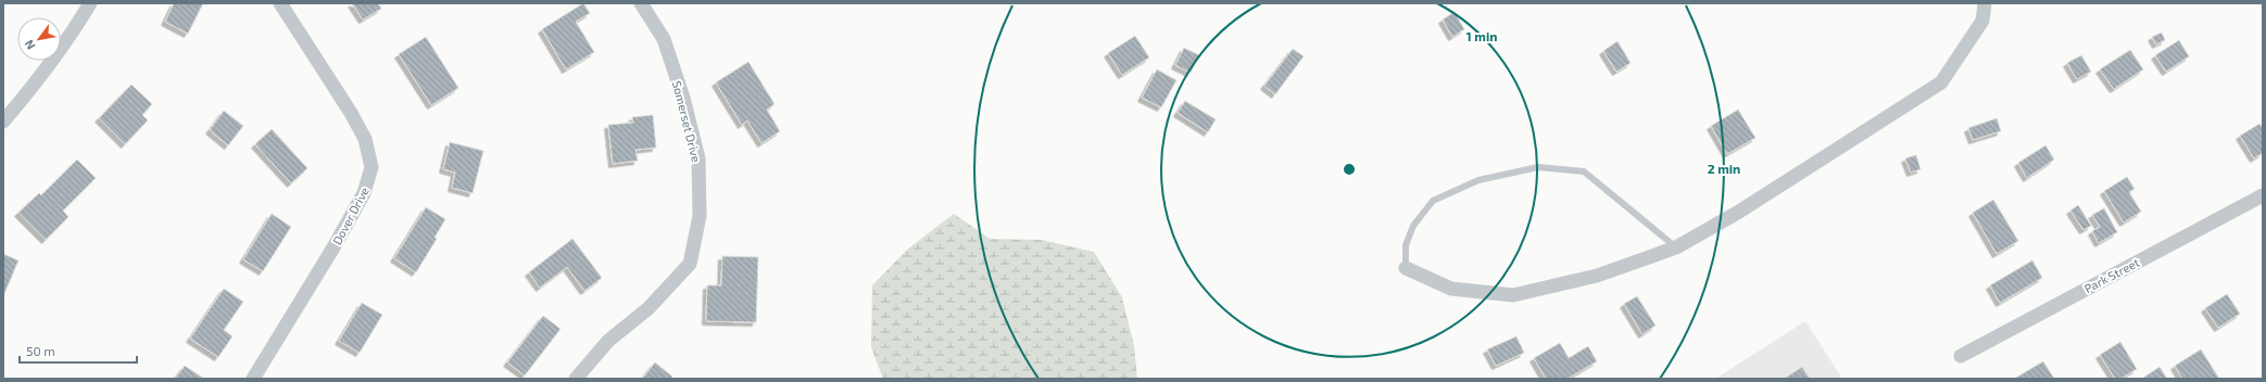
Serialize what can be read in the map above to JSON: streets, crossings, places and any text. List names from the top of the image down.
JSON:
{
  "streets": {
    "street": ["Somerset Drive", "Dover Drive", "Park Street"]
  },
  "scale_bar": "50 m",
  "north": "bottom left",
  "rings": ["1 min", "2 min"]
}
